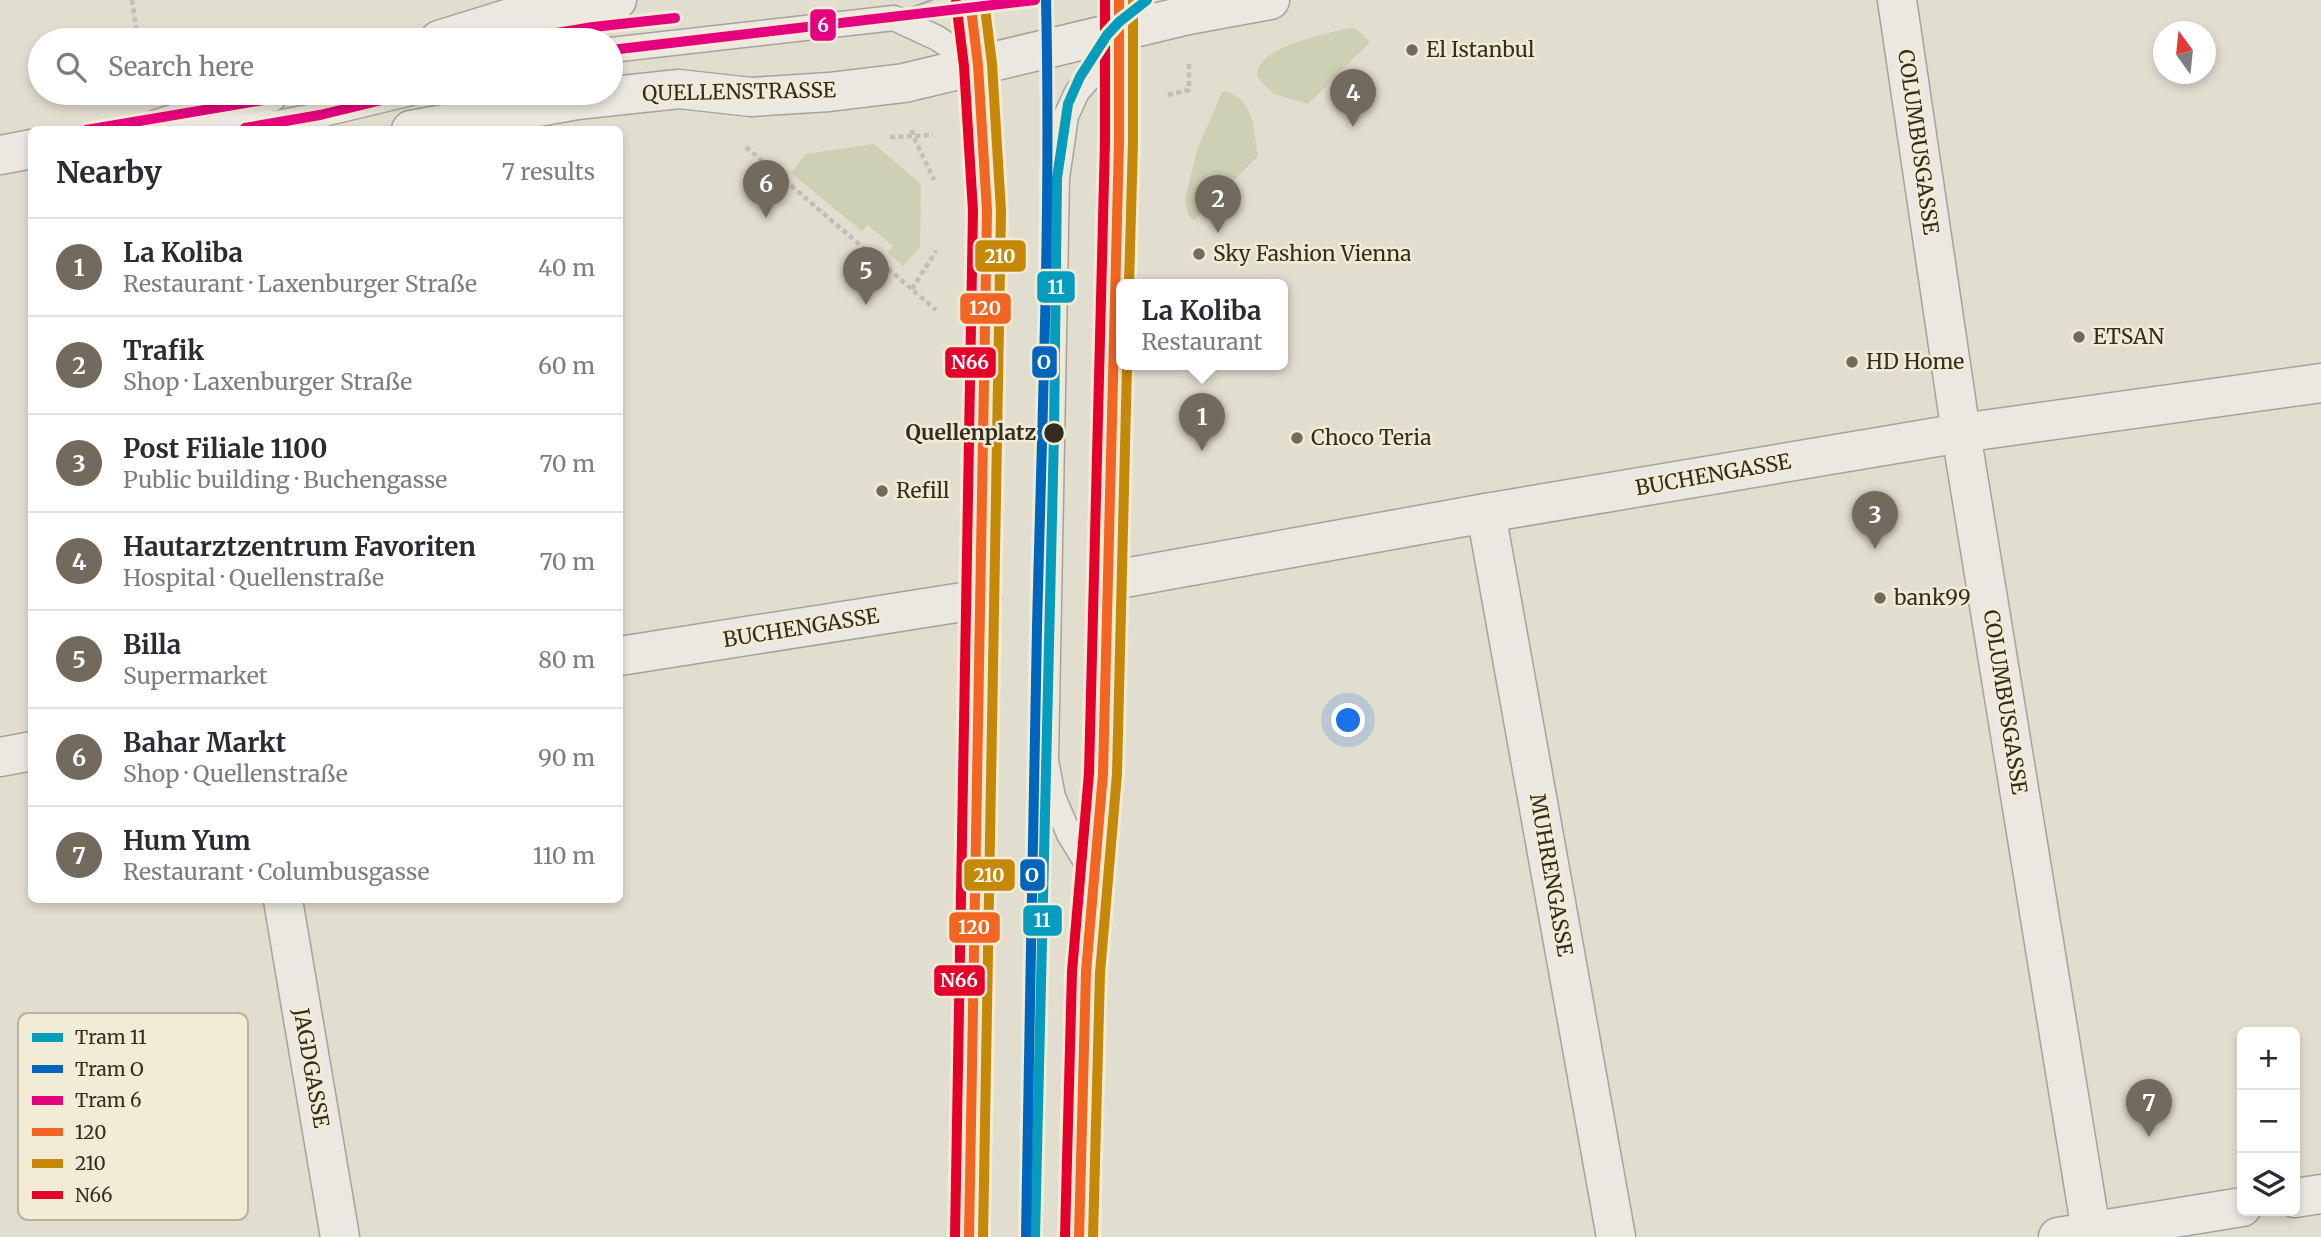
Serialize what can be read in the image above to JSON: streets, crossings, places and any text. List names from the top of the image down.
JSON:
{
  "streets": {
    "street": [
      "QUELLENSTRASSE",
      "COLUMBUSGASSE",
      "BUCHENGASSE",
      "MUHRENGASSE",
      "JAGDGASSE"
    ]
  },
  "crossings": [
    ["COLUMBUSGASSE", "BUCHENGASSE"],
    ["BUCHENGASSE", "MUHRENGASSE"]
  ],
  "places": [
    "El Istanbul",
    "Sky Fashion Vienna",
    "ETSAN",
    "HD Home",
    "Quellenplatz",
    "Choco Teria",
    "Refill",
    "bank99"
  ],
  "lines": [
    "tram line 11",
    "tram line O",
    "tram line 6",
    "transit line 120",
    "transit line 210",
    "transit line N66"
  ],
  "legend": [
    "Tram 11",
    "Tram O",
    "Tram 6",
    "120",
    "210",
    "N66"
  ],
  "north": "top",
  "page": {
    "search": "Search here",
    "pins": [
      "4",
      "6",
      "2",
      "5",
      "1",
      "3",
      "7"
    ],
    "heading": ["Nearby", "7 results"],
    "list": [
      {
        "mark": "1",
        "name": "La Koliba",
        "note": "Restaurant · Laxenburger Straße",
        "value": "40 m"
      },
      {
        "mark": "2",
        "name": "Trafik",
        "note": "Shop · Laxenburger Straße",
        "value": "60 m"
      },
      {
        "mark": "3",
        "name": "Post Filiale 1100",
        "note": "Public building · Buchengasse",
        "value": "70 m"
      },
      {
        "mark": "4",
        "name": "Hautarztzentrum Favoriten",
        "note": "Hospital · Quellenstraße",
        "value": "70 m"
      },
      {
        "mark": "5",
        "name": "Billa",
        "note": "Supermarket",
        "value": "80 m"
      },
      {
        "mark": "6",
        "name": "Bahar Markt",
        "note": "Shop · Quellenstraße",
        "value": "90 m"
      },
      {
        "mark": "7",
        "name": "Hum Yum",
        "note": "Restaurant · Columbusgasse",
        "value": "110 m"
      }
    ],
    "popup": ["La Koliba", "Restaurant"],
    "map_buttons": ["+", "−"]
  }
}
